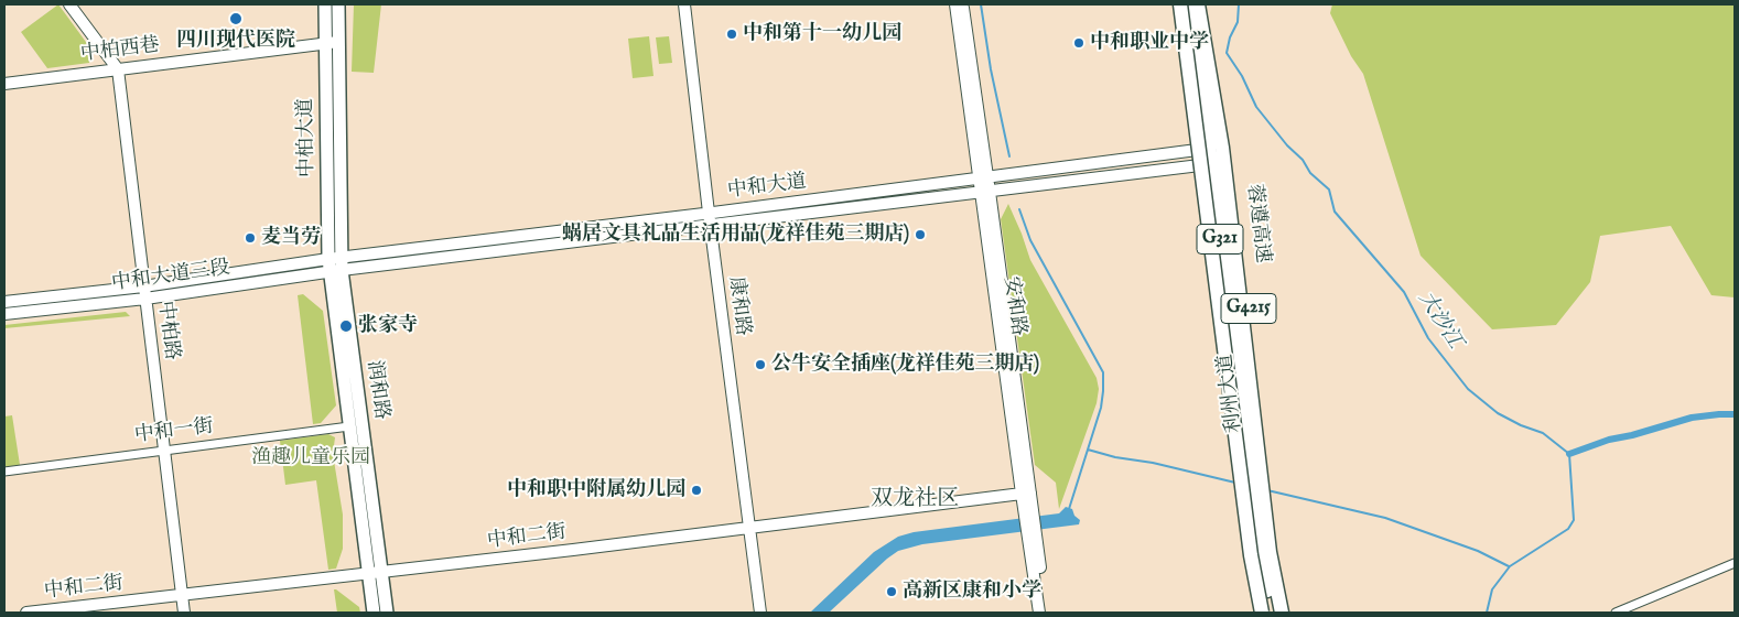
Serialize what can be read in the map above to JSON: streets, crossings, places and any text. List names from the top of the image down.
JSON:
{
  "streets": {
    "highway": [
      "蓉遵高速",
      "G321",
      "G4215",
      "利州大道"
    ],
    "main road": ["中柏大道", "润和路"],
    "street": [
      "中柏西巷",
      "中和大道",
      "中和大道三段",
      "康和路",
      "安和路",
      "中柏路",
      "中和一街",
      "中和二街"
    ]
  },
  "crossings": [
    ["中柏西巷", "中柏大道"],
    ["中柏西巷", "中柏路"],
    ["中柏大道", "中和大道"],
    ["中柏大道", "中和大道三段"],
    ["中柏大道", "润和路"],
    ["中和大道", "中和大道三段"],
    ["中和大道", "康和路"],
    ["中和大道", "安和路"],
    ["中和大道", "润和路"],
    ["中和大道", "利州大道"],
    ["中和大道三段", "中柏路"],
    ["中和大道三段", "润和路"],
    ["康和路", "中和二街"],
    ["安和路", "中和二街"],
    ["中柏路", "中和一街"],
    ["中柏路", "中和二街"],
    ["润和路", "中和一街"],
    ["润和路", "中和二街"]
  ],
  "districts": ["双龙社区"],
  "water": ["大沙江"],
  "parks": ["渔趣儿童乐园"],
  "places": [
    "四川现代医院",
    "中和第十一幼儿园",
    "中和职业中学",
    "蜗居文具礼品生活用品(龙祥佳苑三期店)",
    "麦当劳",
    "张家寺",
    "公牛安全插座(龙祥佳苑三期店)",
    "中和职中附属幼儿园",
    "高新区康和小学"
  ]
}
